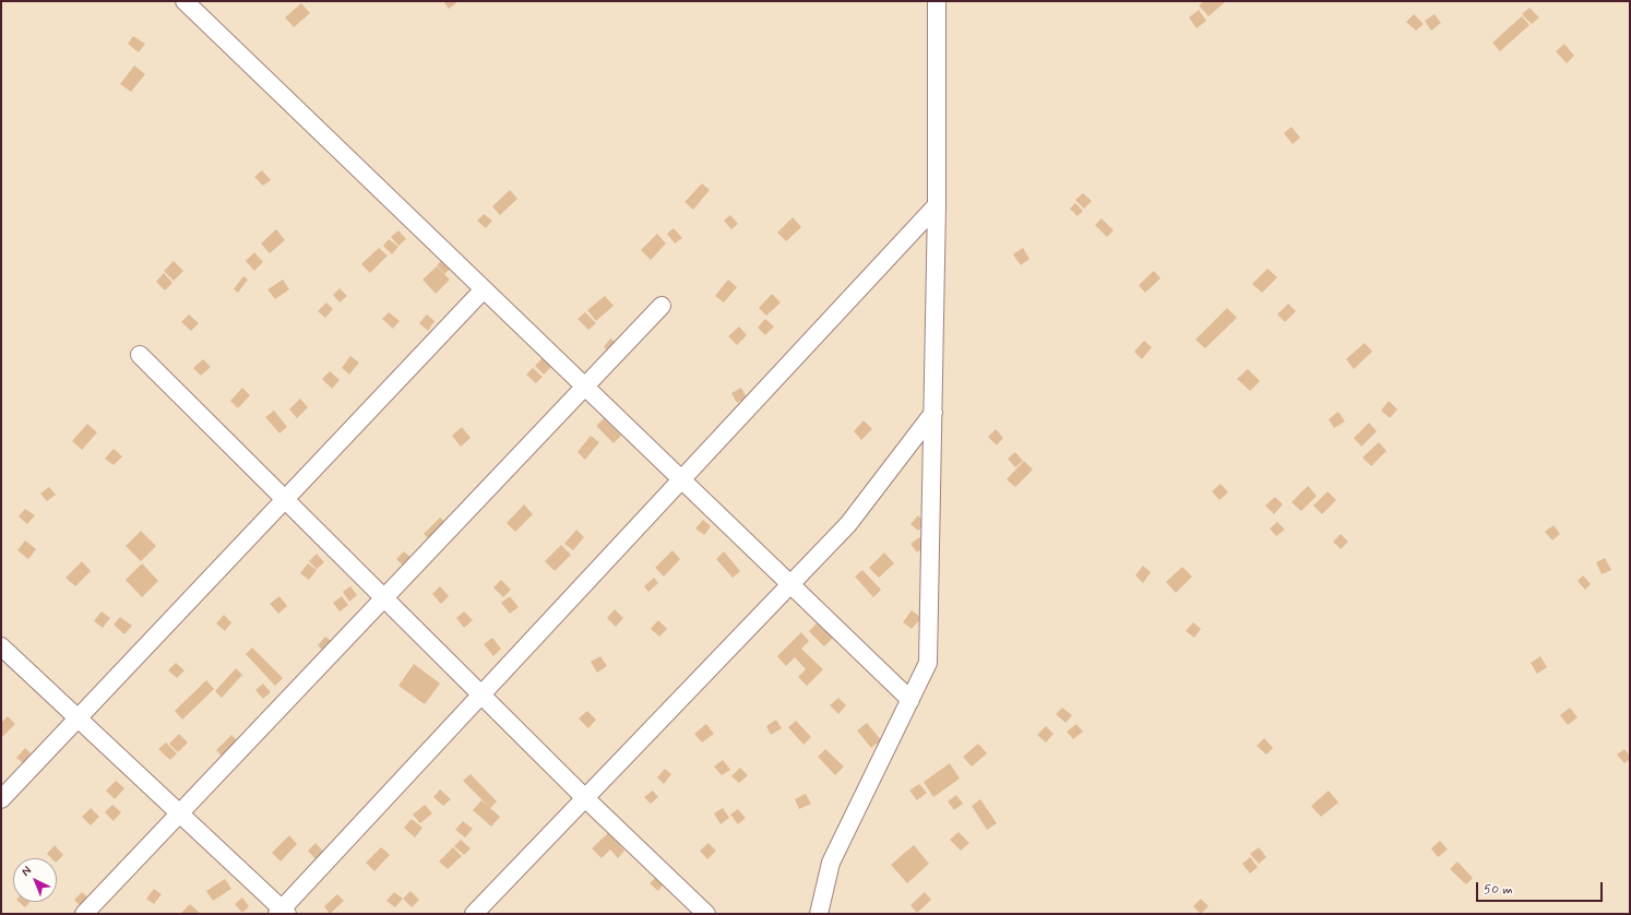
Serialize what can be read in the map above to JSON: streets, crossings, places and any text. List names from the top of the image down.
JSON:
{
  "scale_bar": "50 m",
  "north": "top left"
}
